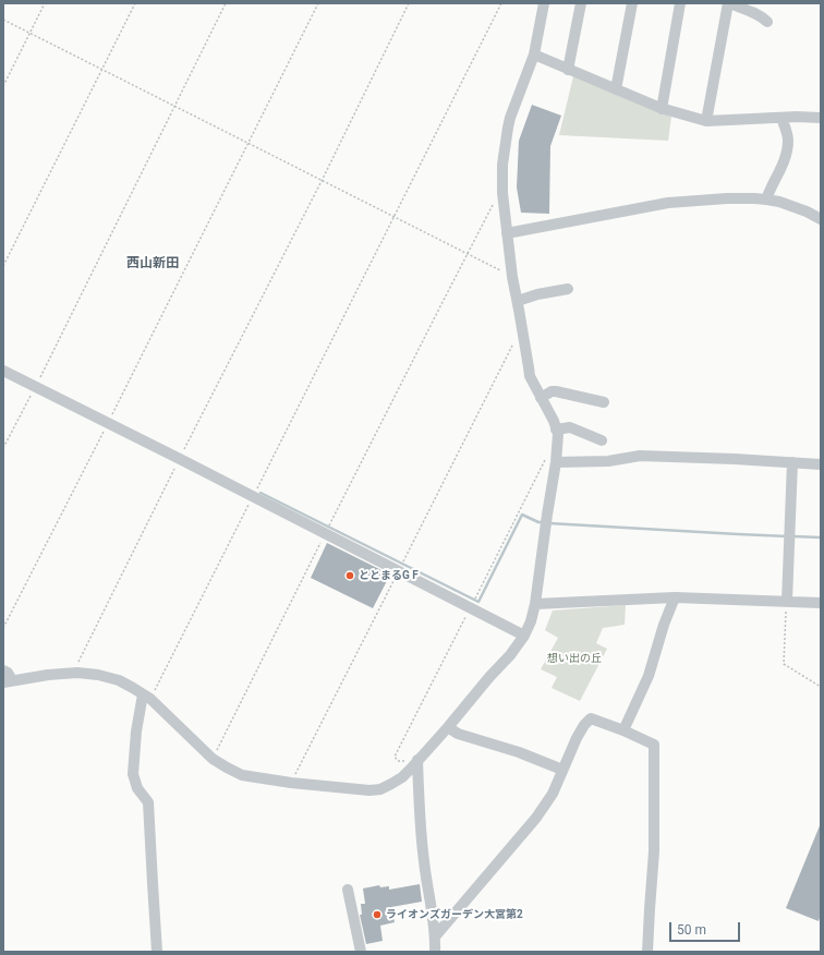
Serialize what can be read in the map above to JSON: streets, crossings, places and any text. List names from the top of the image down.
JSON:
{
  "districts": ["西山新田"],
  "parks": ["想い出の丘"],
  "places": ["ととまるG F", "ライオンズガーデン大宮第2"],
  "scale_bar": "50 m"
}
